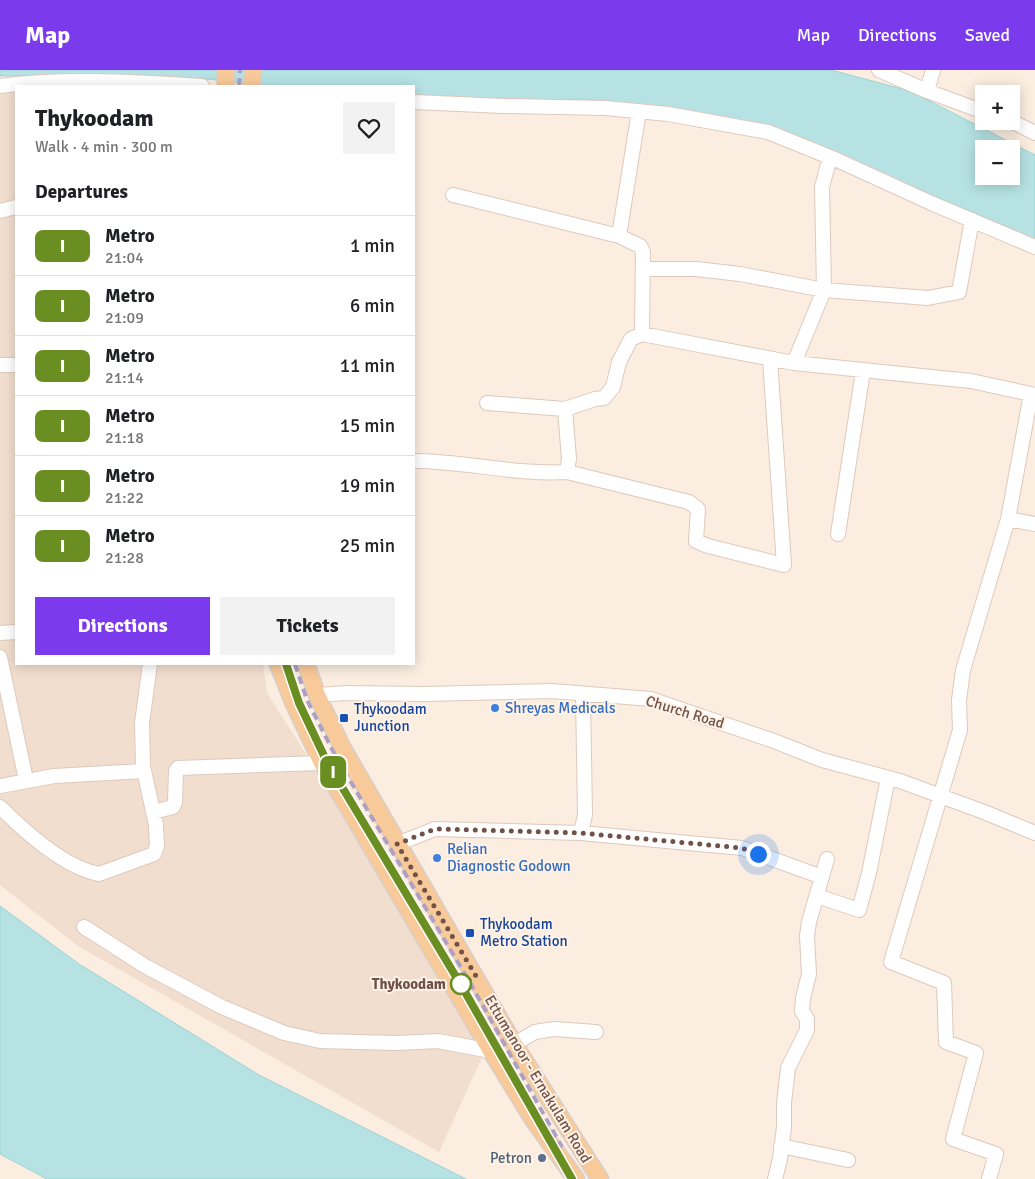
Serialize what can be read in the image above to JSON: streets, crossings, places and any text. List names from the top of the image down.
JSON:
{
  "streets": {
    "main road": ["Ettumanoor - Ernakulam Road"],
    "street": ["Church Road"]
  },
  "crossings": [
    ["Church Road", "Ettumanoor - Ernakulam Road"]
  ],
  "places": {
    "other": [
      "Shreyas Medicals",
      "Relian Diagnostic Godown",
      "Thykoodam",
      "Petron"
    ],
    "transit": ["Thykoodam Junction", "Thykoodam Metro Station"]
  },
  "lines": ["metro line I"],
  "page": {
    "header": "Map",
    "nav": ["Map", "Directions", "Saved"],
    "on_map": "I",
    "map_buttons": ["+", "−"],
    "heading": [
      ["Thykoodam", "Walk · 4 min · 300 m"],
      "Departures"
    ],
    "list": [
      {
        "mark": "I",
        "name": "Metro",
        "note": "21:04",
        "value": "1 min"
      },
      {
        "mark": "I",
        "name": "Metro",
        "note": "21:09",
        "value": "6 min"
      },
      {
        "mark": "I",
        "name": "Metro",
        "note": "21:14",
        "value": "11 min"
      },
      {
        "mark": "I",
        "name": "Metro",
        "note": "21:18",
        "value": "15 min"
      },
      {
        "mark": "I",
        "name": "Metro",
        "note": "21:22",
        "value": "19 min"
      },
      {
        "mark": "I",
        "name": "Metro",
        "note": "21:28",
        "value": "25 min"
      }
    ],
    "buttons": ["Directions", "Tickets"]
  }
}
